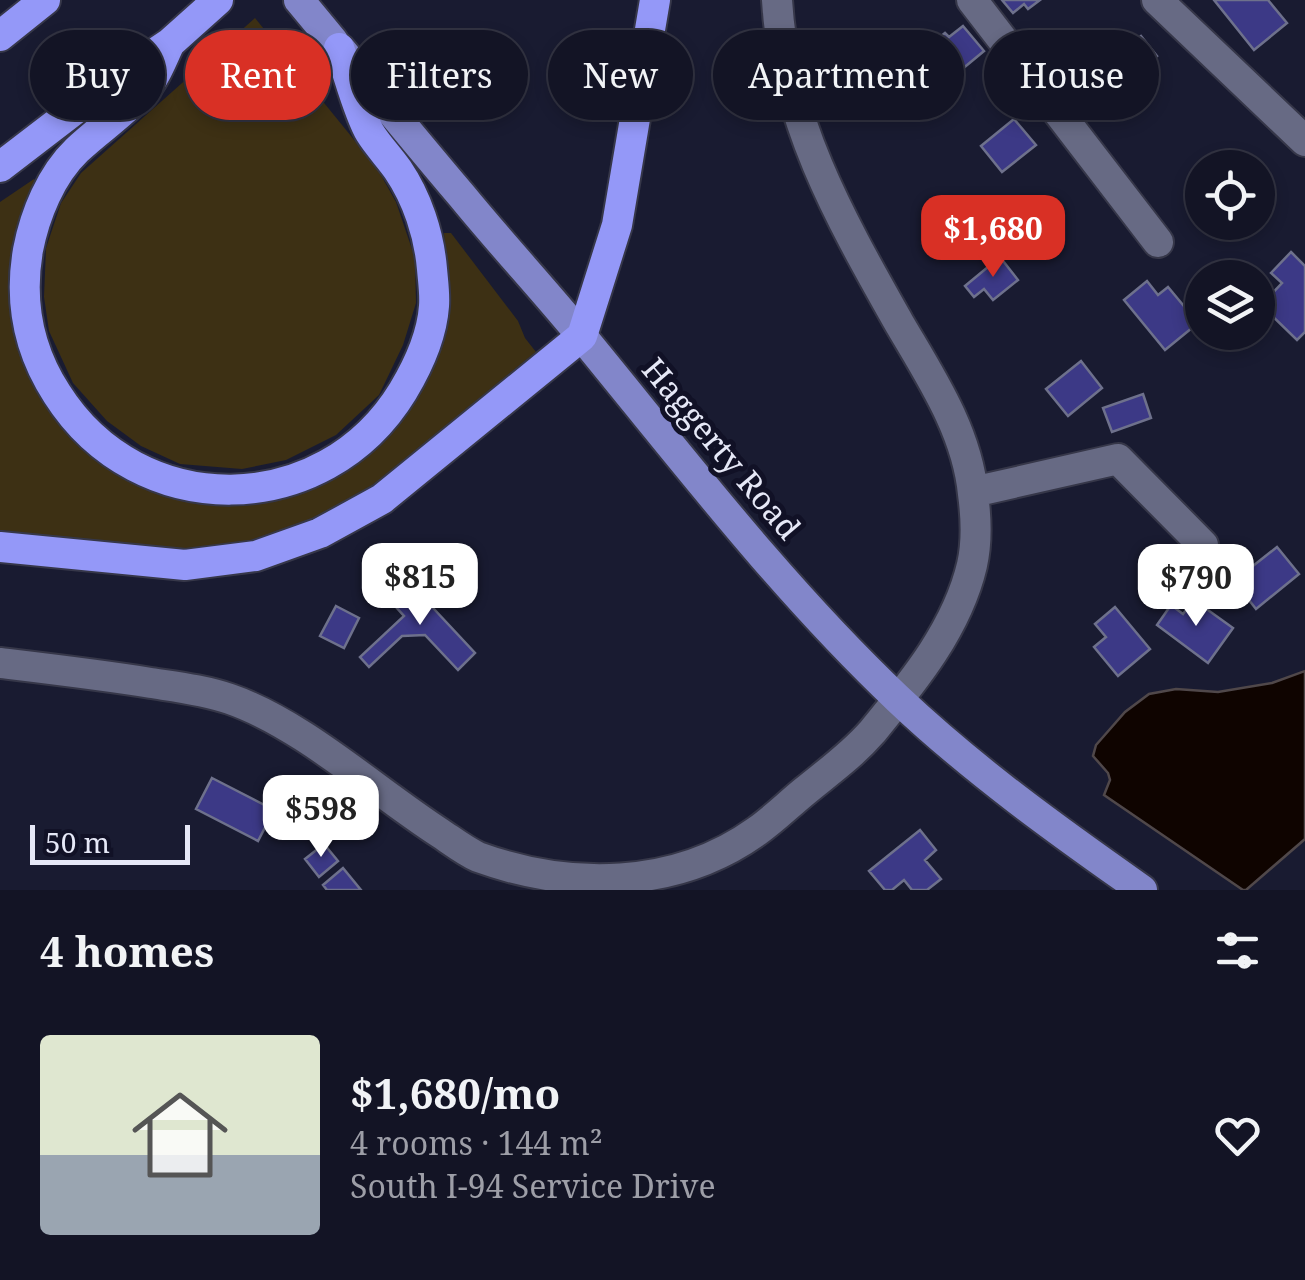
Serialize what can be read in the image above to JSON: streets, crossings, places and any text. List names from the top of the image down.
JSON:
{
  "streets": {
    "main road": ["Haggerty Road"]
  },
  "scale_bar": "50 m",
  "page": {
    "chip": [
      "Buy",
      "Rent",
      "Filters",
      "New",
      "Apartment",
      "House"
    ],
    "price": [
      "$1,680",
      "$815",
      "$790",
      "$598"
    ],
    "scale": "50 m",
    "heading": "4 homes",
    "list": [
      {
        "name": "$1,680/mo",
        "note": "4 rooms · 144 m² · South I-94 Service Drive"
      }
    ]
  }
}
